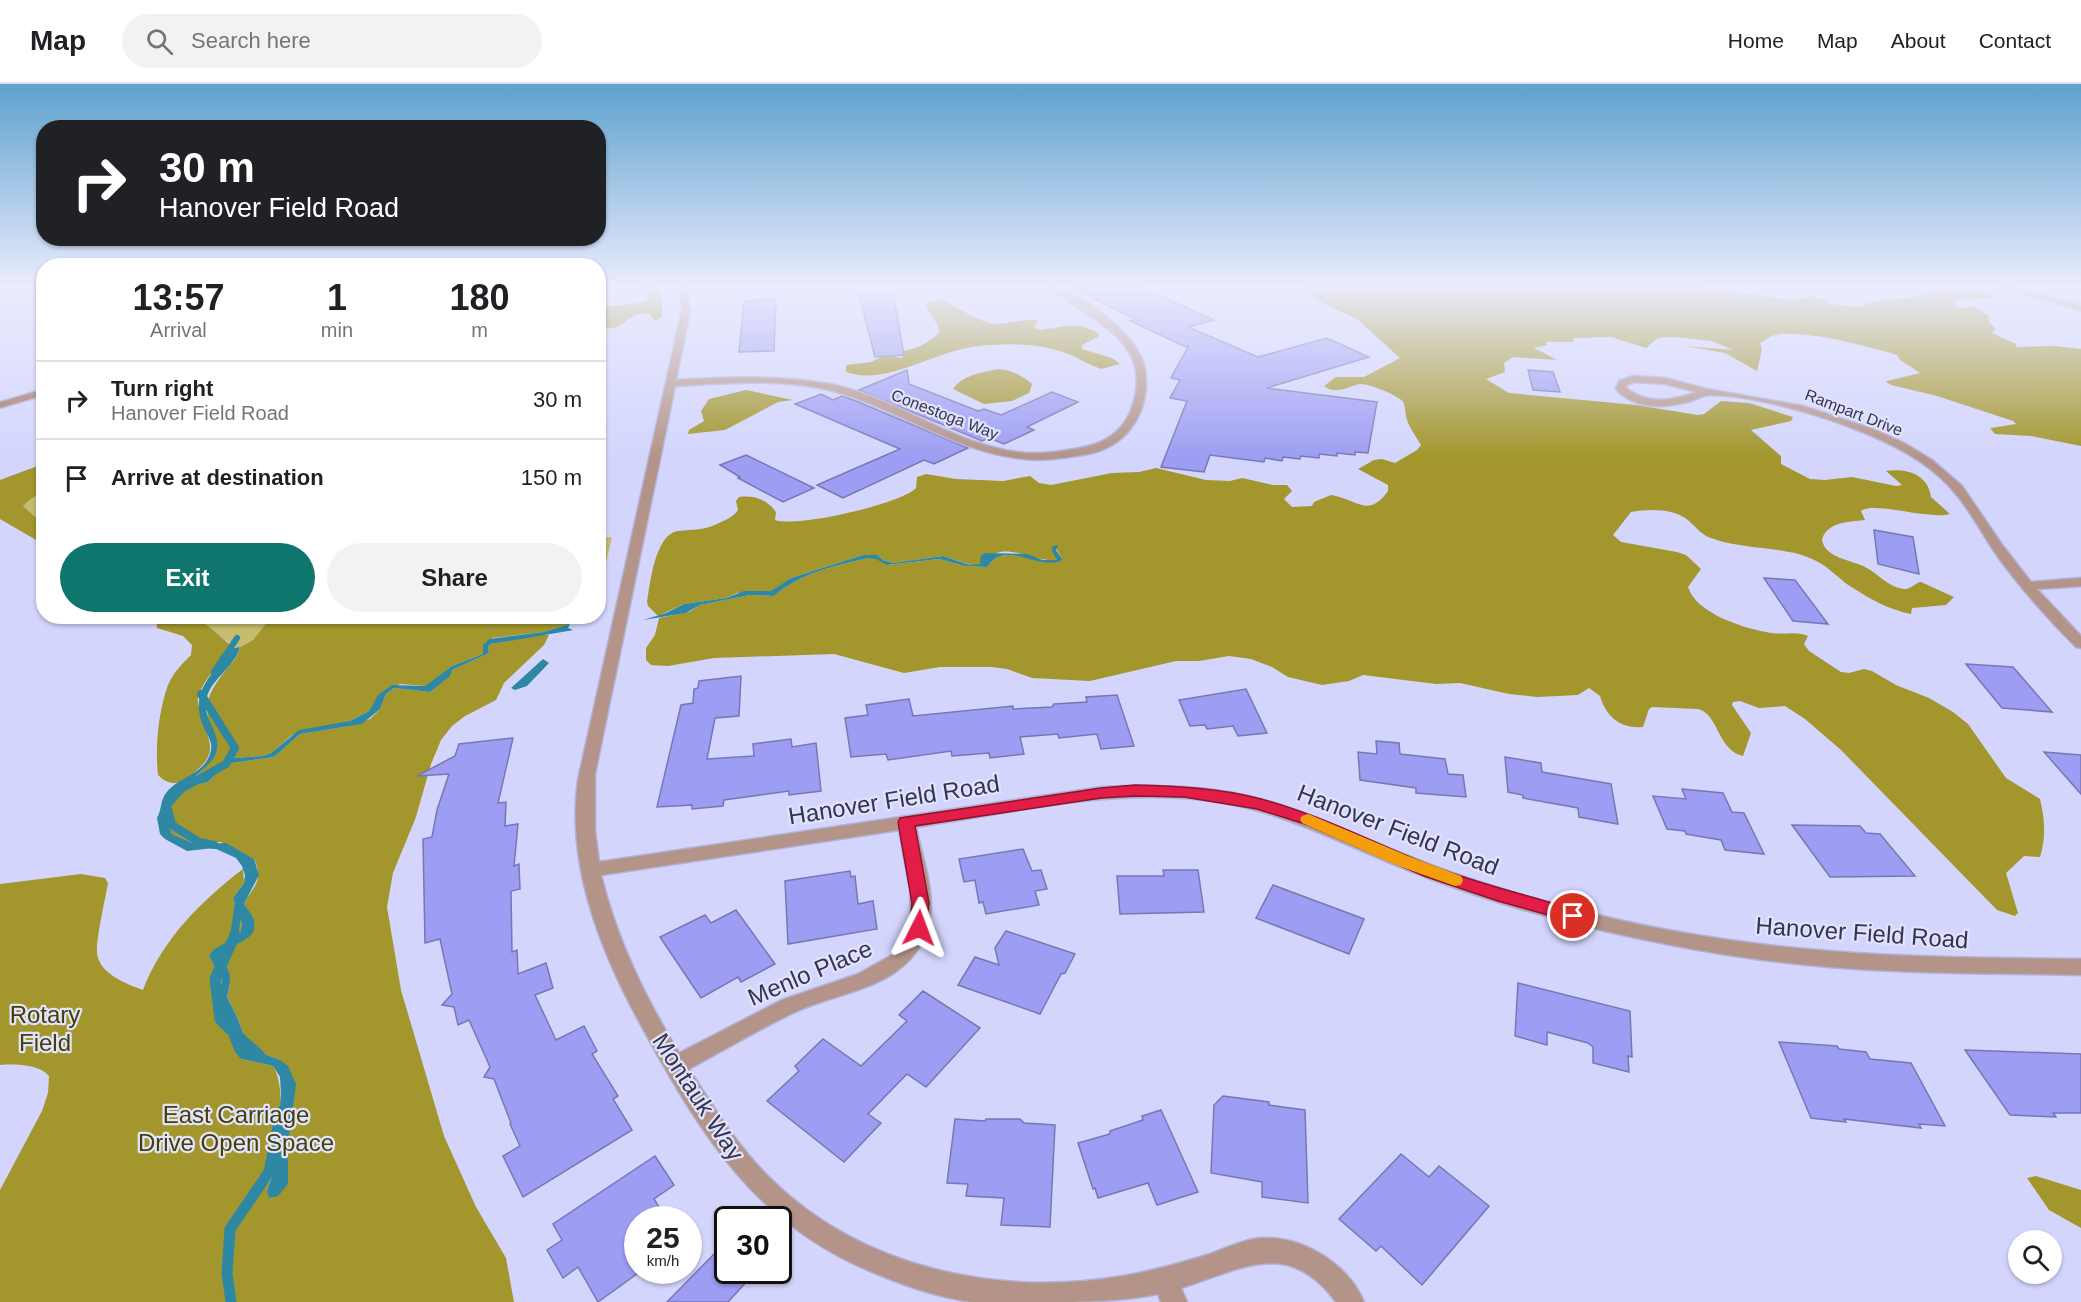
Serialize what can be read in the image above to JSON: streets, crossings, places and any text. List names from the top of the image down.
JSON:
{
  "streets": {
    "street": [
      "Rampart Drive",
      "Conestoga Way",
      "Hanover Field Road",
      "Menlo Place",
      "Montauk Way"
    ]
  },
  "crossings": [
    ["Conestoga Way", "Montauk Way"],
    ["Hanover Field Road", "Menlo Place"],
    ["Hanover Field Road", "Montauk Way"],
    ["Menlo Place", "Montauk Way"]
  ],
  "parks": ["Rotary Field", "East Carriage Drive Open Space"],
  "page": {
    "header": "Map",
    "search": "Search here",
    "nav": [
      "Home",
      "Map",
      "About",
      "Contact"
    ],
    "turn": ["30 m", "Hanover Field Road"],
    "eta": [
      "13:57",
      "Arrival",
      "1",
      "min",
      "180",
      "m"
    ],
    "list": [
      {
        "name": "Turn right",
        "note": "Hanover Field Road",
        "value": "30 m"
      },
      {
        "name": "Arrive at destination",
        "value": "150 m"
      }
    ],
    "buttons": ["Exit", "Share"],
    "speed": "25 km/h",
    "limit": "30"
  }
}
